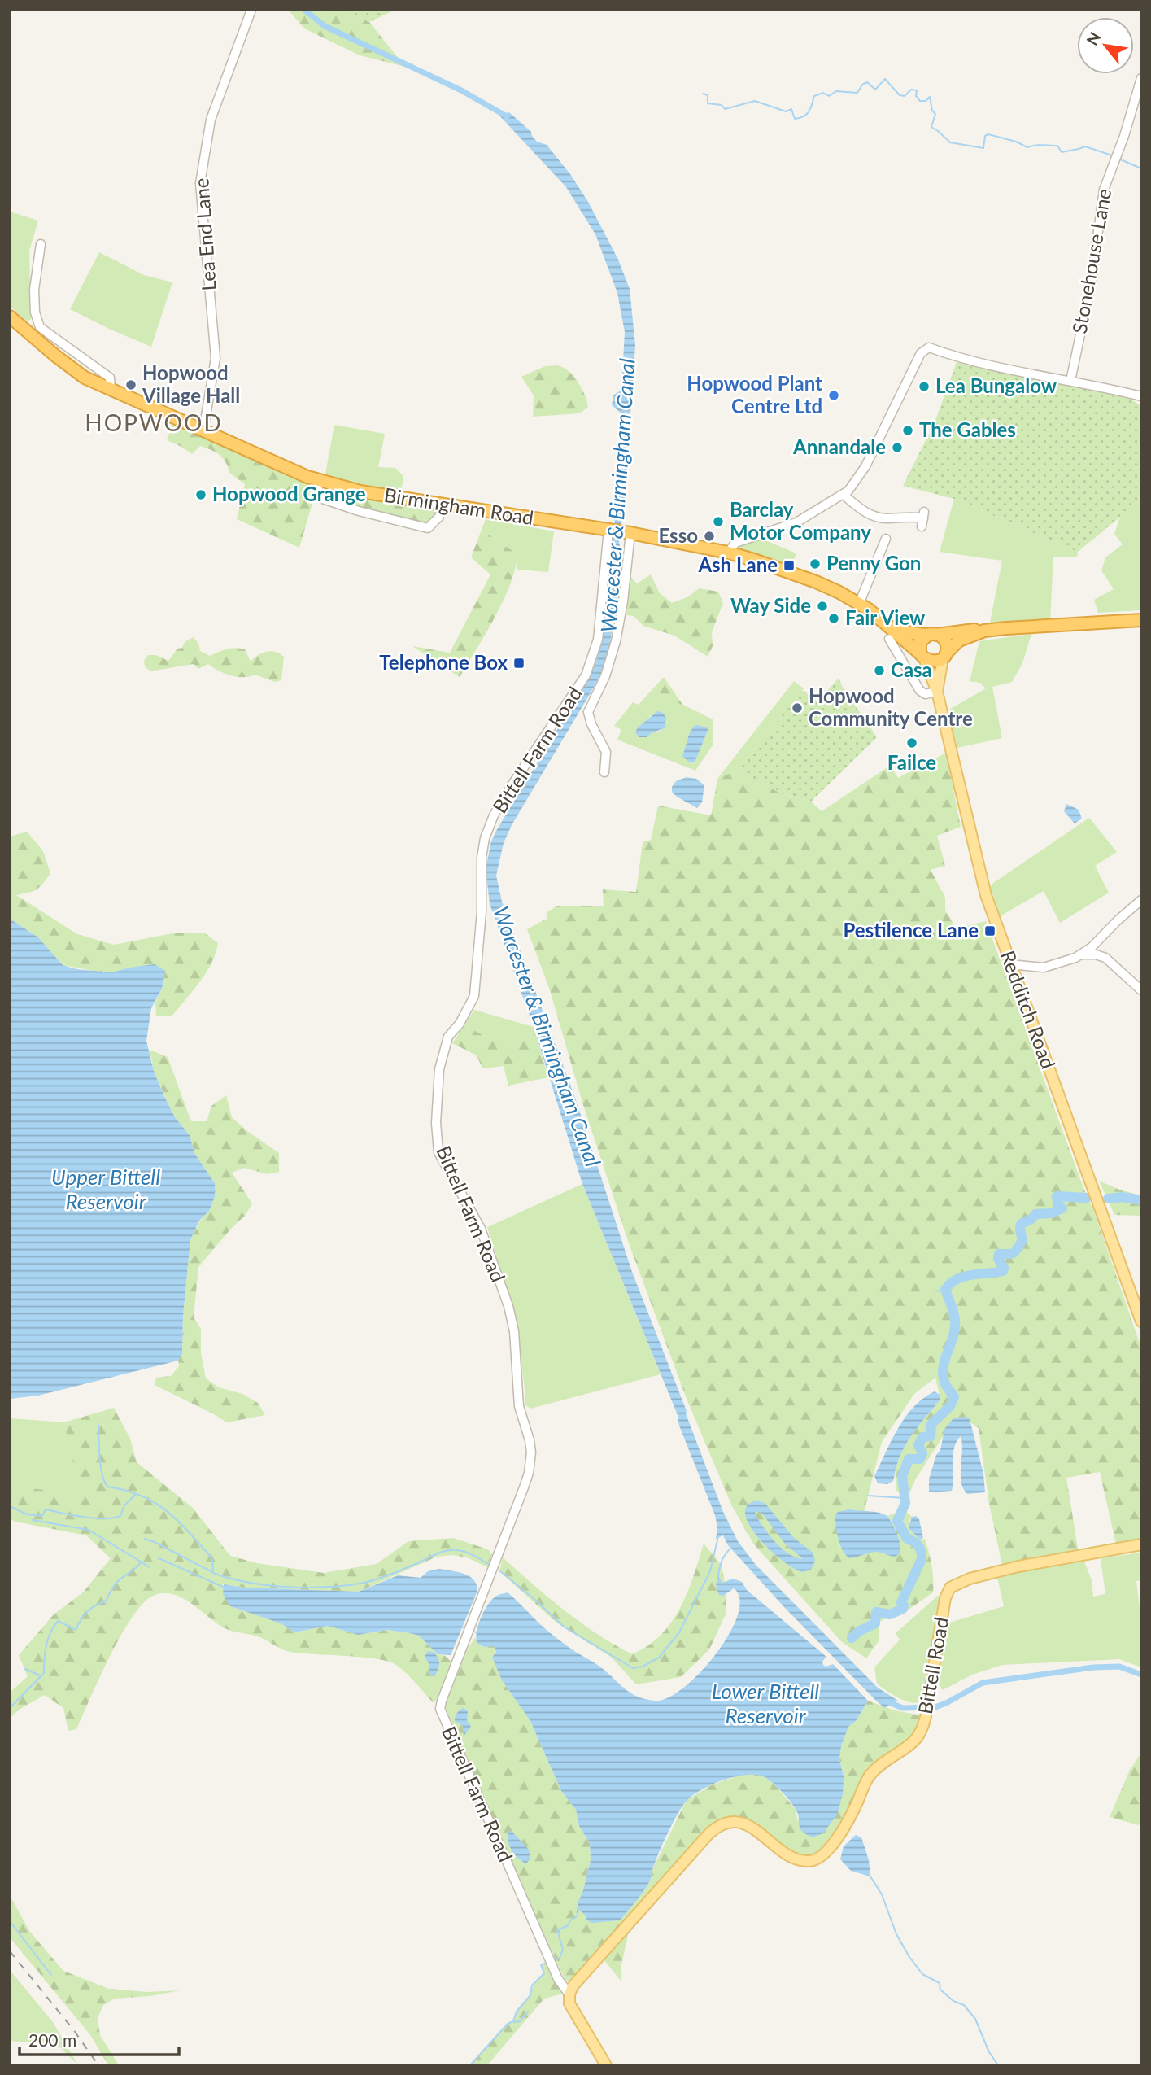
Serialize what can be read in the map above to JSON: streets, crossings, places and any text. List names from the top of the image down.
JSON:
{
  "streets": {
    "highway": ["Birmingham Road", "Redditch Road"],
    "main road": ["Bittell Road"],
    "street": ["Lea End Lane", "Stonehouse Lane", "Bittell Farm Road"]
  },
  "crossings": [
    ["Lea End Lane", "Birmingham Road"],
    ["Birmingham Road", "Bittell Farm Road"],
    ["Birmingham Road", "Redditch Road"],
    ["Bittell Farm Road", "Redditch Road"],
    ["Bittell Farm Road", "Bittell Road"]
  ],
  "districts": ["HOPWOOD"],
  "water": ["Worcester & Birmingham Canal", "Upper Bittell Reservoir", "Lower Bittell Reservoir"],
  "places": {
    "other": [
      "Hopwood Village Hall",
      "Lea Bungalow",
      "Hopwood Plant Centre Ltd",
      "The Gables",
      "Annandale",
      "Hopwood Grange",
      "Barclay Motor Company",
      "Esso",
      "Penny Gon",
      "Way Side",
      "Fair View",
      "Casa",
      "Hopwood Community Centre",
      "Failce"
    ],
    "transit": ["Ash Lane", "Telephone Box", "Pestilence Lane"]
  },
  "scale_bar": "200 m",
  "north": "top left"
}
